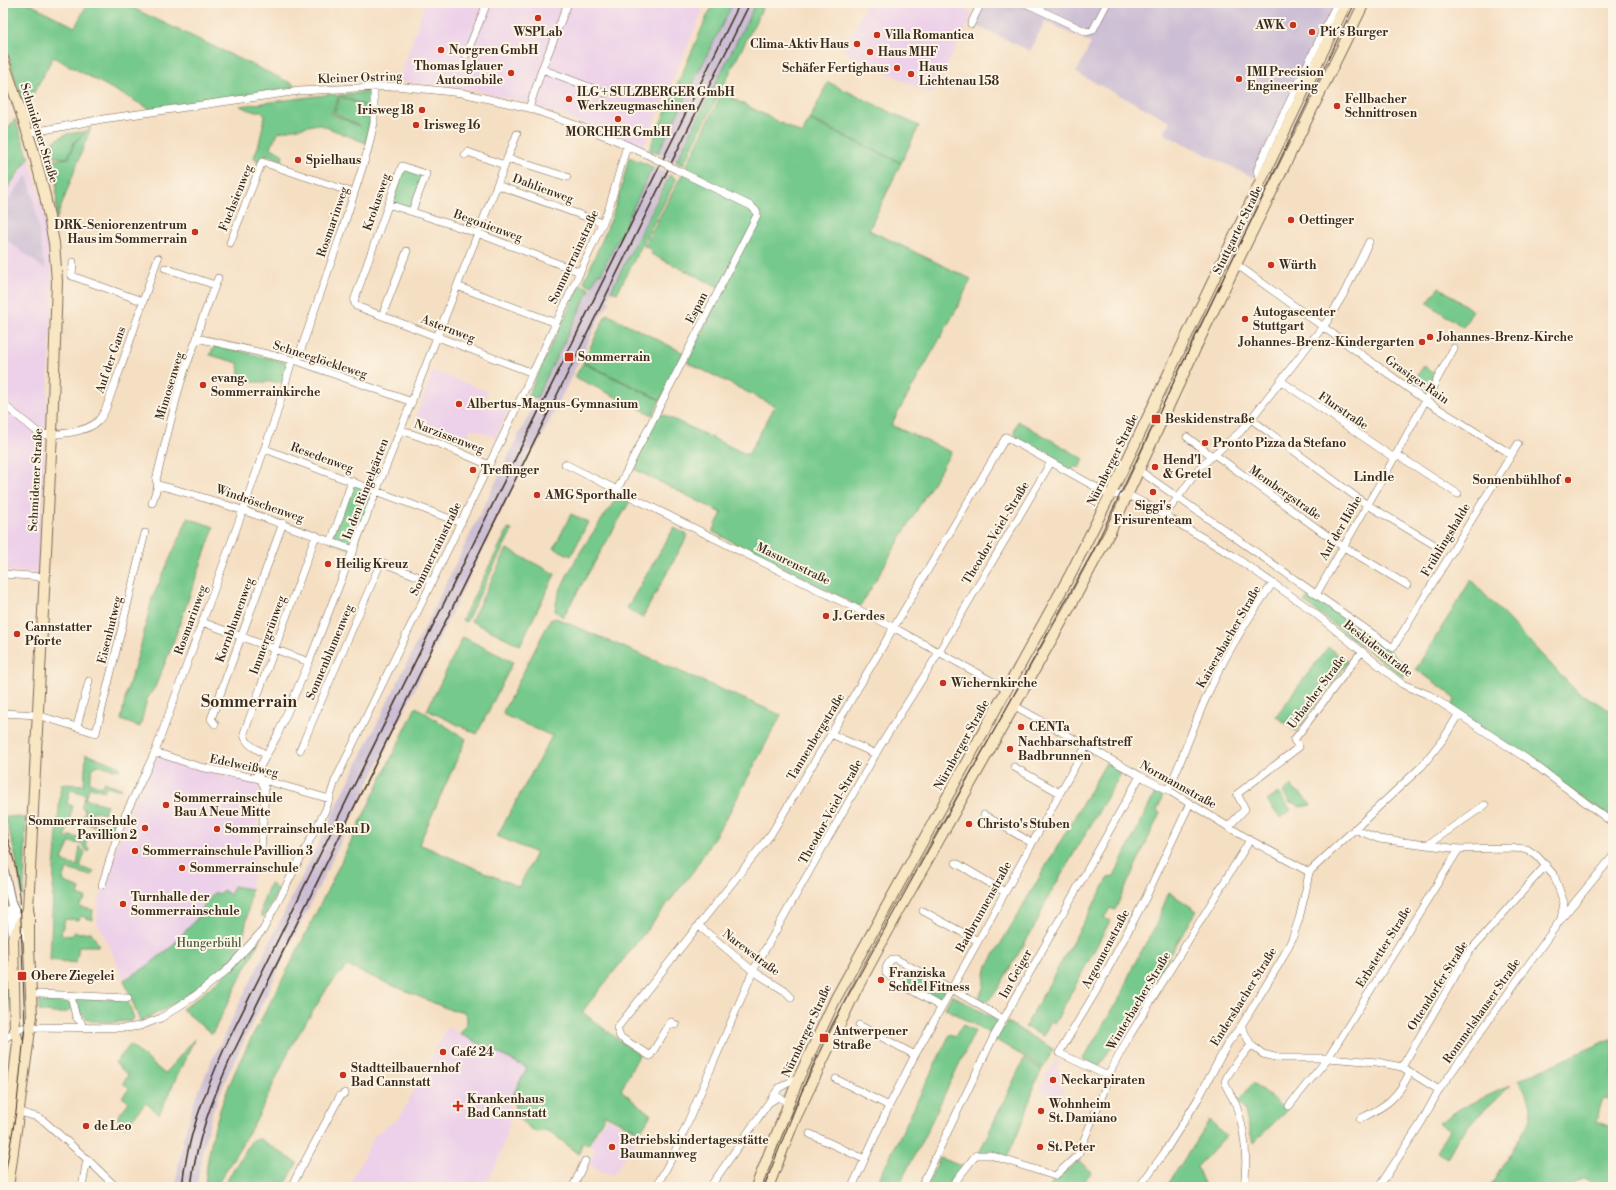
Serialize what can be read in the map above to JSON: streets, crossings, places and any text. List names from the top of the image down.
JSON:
{
  "streets": {
    "main road": ["Schmidener Straße", "Stuttgarter Straße", "Nürnberger Straße"],
    "street": [
      "Kleiner Ostring",
      "Dahlienweg",
      "Fuchsienweg",
      "Krokusweg",
      "Rosmarinweg",
      "Begonienweg",
      "Sommerrainstraße",
      "Espan",
      "Asternweg",
      "Auf der Gans",
      "Schneeglöckleweg",
      "Grasiger Rain",
      "Mimosenweg",
      "Flurstraße",
      "Narzissenweg",
      "Resedenweg",
      "In den Ringelgärten",
      "Membergstraße",
      "Windröschenweg",
      "Auf der Höhe",
      "Theodor-Veiel-Straße",
      "Frühlingshalde",
      "Masurenstraße",
      "Kornblumenweg",
      "Eisenhutweg",
      "Immergrünweg",
      "Kaisersbacher Straße",
      "Beskidenstraße",
      "Sonnenblumenweg",
      "Urbacher Straße",
      "Tannenbergstraße",
      "Edelweißweg",
      "Normannstraße",
      "Badbrunnenstraße",
      "Erbstetter Straße",
      "Argonnenstraße",
      "Narewstraße",
      "Im Geiger",
      "Ottendorfer Straße",
      "Endersbacher Straße",
      "Winterbacher Straße",
      "Rommelshauser Straße"
    ]
  },
  "crossings": [
    ["Kleiner Ostring", "Schmidener Straße"],
    ["Kleiner Ostring", "Rosmarinweg"],
    ["Kleiner Ostring", "Sommerrainstraße"],
    ["Kleiner Ostring", "Espan"],
    ["Schmidener Straße", "Auf der Gans"],
    ["Dahlienweg", "Sommerrainstraße"],
    ["Dahlienweg", "In den Ringelgärten"],
    ["Fuchsienweg", "Rosmarinweg"],
    ["Krokusweg", "Begonienweg"],
    ["Krokusweg", "Asternweg"],
    ["Rosmarinweg", "Schneeglöckleweg"],
    ["Rosmarinweg", "Resedenweg"],
    ["Rosmarinweg", "Windröschenweg"],
    ["Rosmarinweg", "Edelweißweg"],
    ["Begonienweg", "Sommerrainstraße"],
    ["Begonienweg", "In den Ringelgärten"],
    ["Stuttgarter Straße", "Grasiger Rain"],
    ["Stuttgarter Straße", "Nürnberger Straße"],
    ["Stuttgarter Straße", "Beskidenstraße"],
    ["Sommerrainstraße", "Asternweg"],
    ["Sommerrainstraße", "Narzissenweg"],
    ["Sommerrainstraße", "Resedenweg"],
    ["Sommerrainstraße", "Sonnenblumenweg"],
    ["Sommerrainstraße", "Edelweißweg"],
    ["Espan", "Masurenstraße"],
    ["Asternweg", "In den Ringelgärten"],
    ["Schneeglöckleweg", "Mimosenweg"],
    ["Schneeglöckleweg", "In den Ringelgärten"],
    ["Grasiger Rain", "Auf der Höhe"],
    ["Grasiger Rain", "Frühlingshalde"],
    ["Mimosenweg", "Windröschenweg"],
    ["Flurstraße", "Auf der Höhe"],
    ["Narzissenweg", "In den Ringelgärten"],
    ["Resedenweg", "In den Ringelgärten"],
    ["Nürnberger Straße", "Masurenstraße"],
    ["In den Ringelgärten", "Windröschenweg"],
    ["In den Ringelgärten", "Immergrünweg"],
    ["In den Ringelgärten", "Edelweißweg"],
    ["Membergstraße", "Auf der Höhe"],
    ["Windröschenweg", "Kornblumenweg"],
    ["Windröschenweg", "Immergrünweg"],
    ["Auf der Höhe", "Beskidenstraße"],
    ["Theodor-Veiel-Straße", "Masurenstraße"],
    ["Theodor-Veiel-Straße", "Tannenbergstraße"],
    ["Theodor-Veiel-Straße", "Narewstraße"],
    ["Frühlingshalde", "Beskidenstraße"],
    ["Masurenstraße", "Tannenbergstraße"],
    ["Kaisersbacher Straße", "Beskidenstraße"],
    ["Kaisersbacher Straße", "Normannstraße"],
    ["Beskidenstraße", "Urbacher Straße"],
    ["Urbacher Straße", "Normannstraße"],
    ["Tannenbergstraße", "Narewstraße"],
    ["Normannstraße", "Badbrunnenstraße"],
    ["Normannstraße", "Argonnenstraße"],
    ["Normannstraße", "Im Geiger"],
    ["Normannstraße", "Endersbacher Straße"],
    ["Normannstraße", "Winterbacher Straße"],
    ["Argonnenstraße", "Winterbacher Straße"]
  ],
  "districts": ["Lindle", "Sommerrain"],
  "parks": ["Hungerbühl"],
  "places": {
    "other": [
      "WSPLab",
      "AWK",
      "Pit´s Burger",
      "Villa Romantica",
      "Clima-Aktiv Haus",
      "Norgren GmbH",
      "Haus MHF",
      "Schäfer Fertighaus",
      "Thomas Iglauer Automobile",
      "Haus Lichtenau 158",
      "IMI Precision Engineering",
      "ILG + SULZBERGER GmbH Werkzeugmaschinen",
      "Fellbacher Schnittrosen",
      "Irisweg 18",
      "MORCHER GmbH",
      "Irisweg 16",
      "Spielhaus",
      "Oettinger",
      "DRK-Seniorenzentrum Haus im Sommerrain",
      "Würth",
      "Autogascenter Stuttgart",
      "Johannes-Brenz-Kirche",
      "Johannes-Brenz-Kindergarten",
      "evang. Sommerrainkirche",
      "Albertus-Magnus-Gymnasium",
      "Pronto Pizza da Stefano",
      "Hend'l & Gretel",
      "Treffinger",
      "Sonnenbühlhof",
      "Siggi's Frisurenteam",
      "AMG Sporthalle",
      "Heilig Kreuz",
      "J. Gerdes",
      "Cannstatter Pforte",
      "Wichernkirche",
      "CENTa",
      "Nachbarschaftstreff Badbrunnen",
      "Sommerrainschule Bau A Neue Mitte",
      "Christo's Stuben",
      "Sommerrainschule Pavillion 2",
      "Sommerrainschule Bau D",
      "Sommerrainschule Pavillion 3",
      "Sommerrainschule",
      "Turnhalle der Sommerrainschule",
      "Franziska Schdel Fitness",
      "Café 24",
      "Stadtteilbauernhof Bad Cannstatt",
      "Neckarpiraten",
      "Wohnheim St. Damiano",
      "de Leo",
      "Betriebskindertagesstätte Baumannweg",
      "St. Peter"
    ],
    "transit": [
      "Sommerrain",
      "Beskidenstraße",
      "Obere Ziegelei",
      "Antwerpener Straße"
    ],
    "health": ["Krankenhaus Bad Cannstatt"]
  }
}
